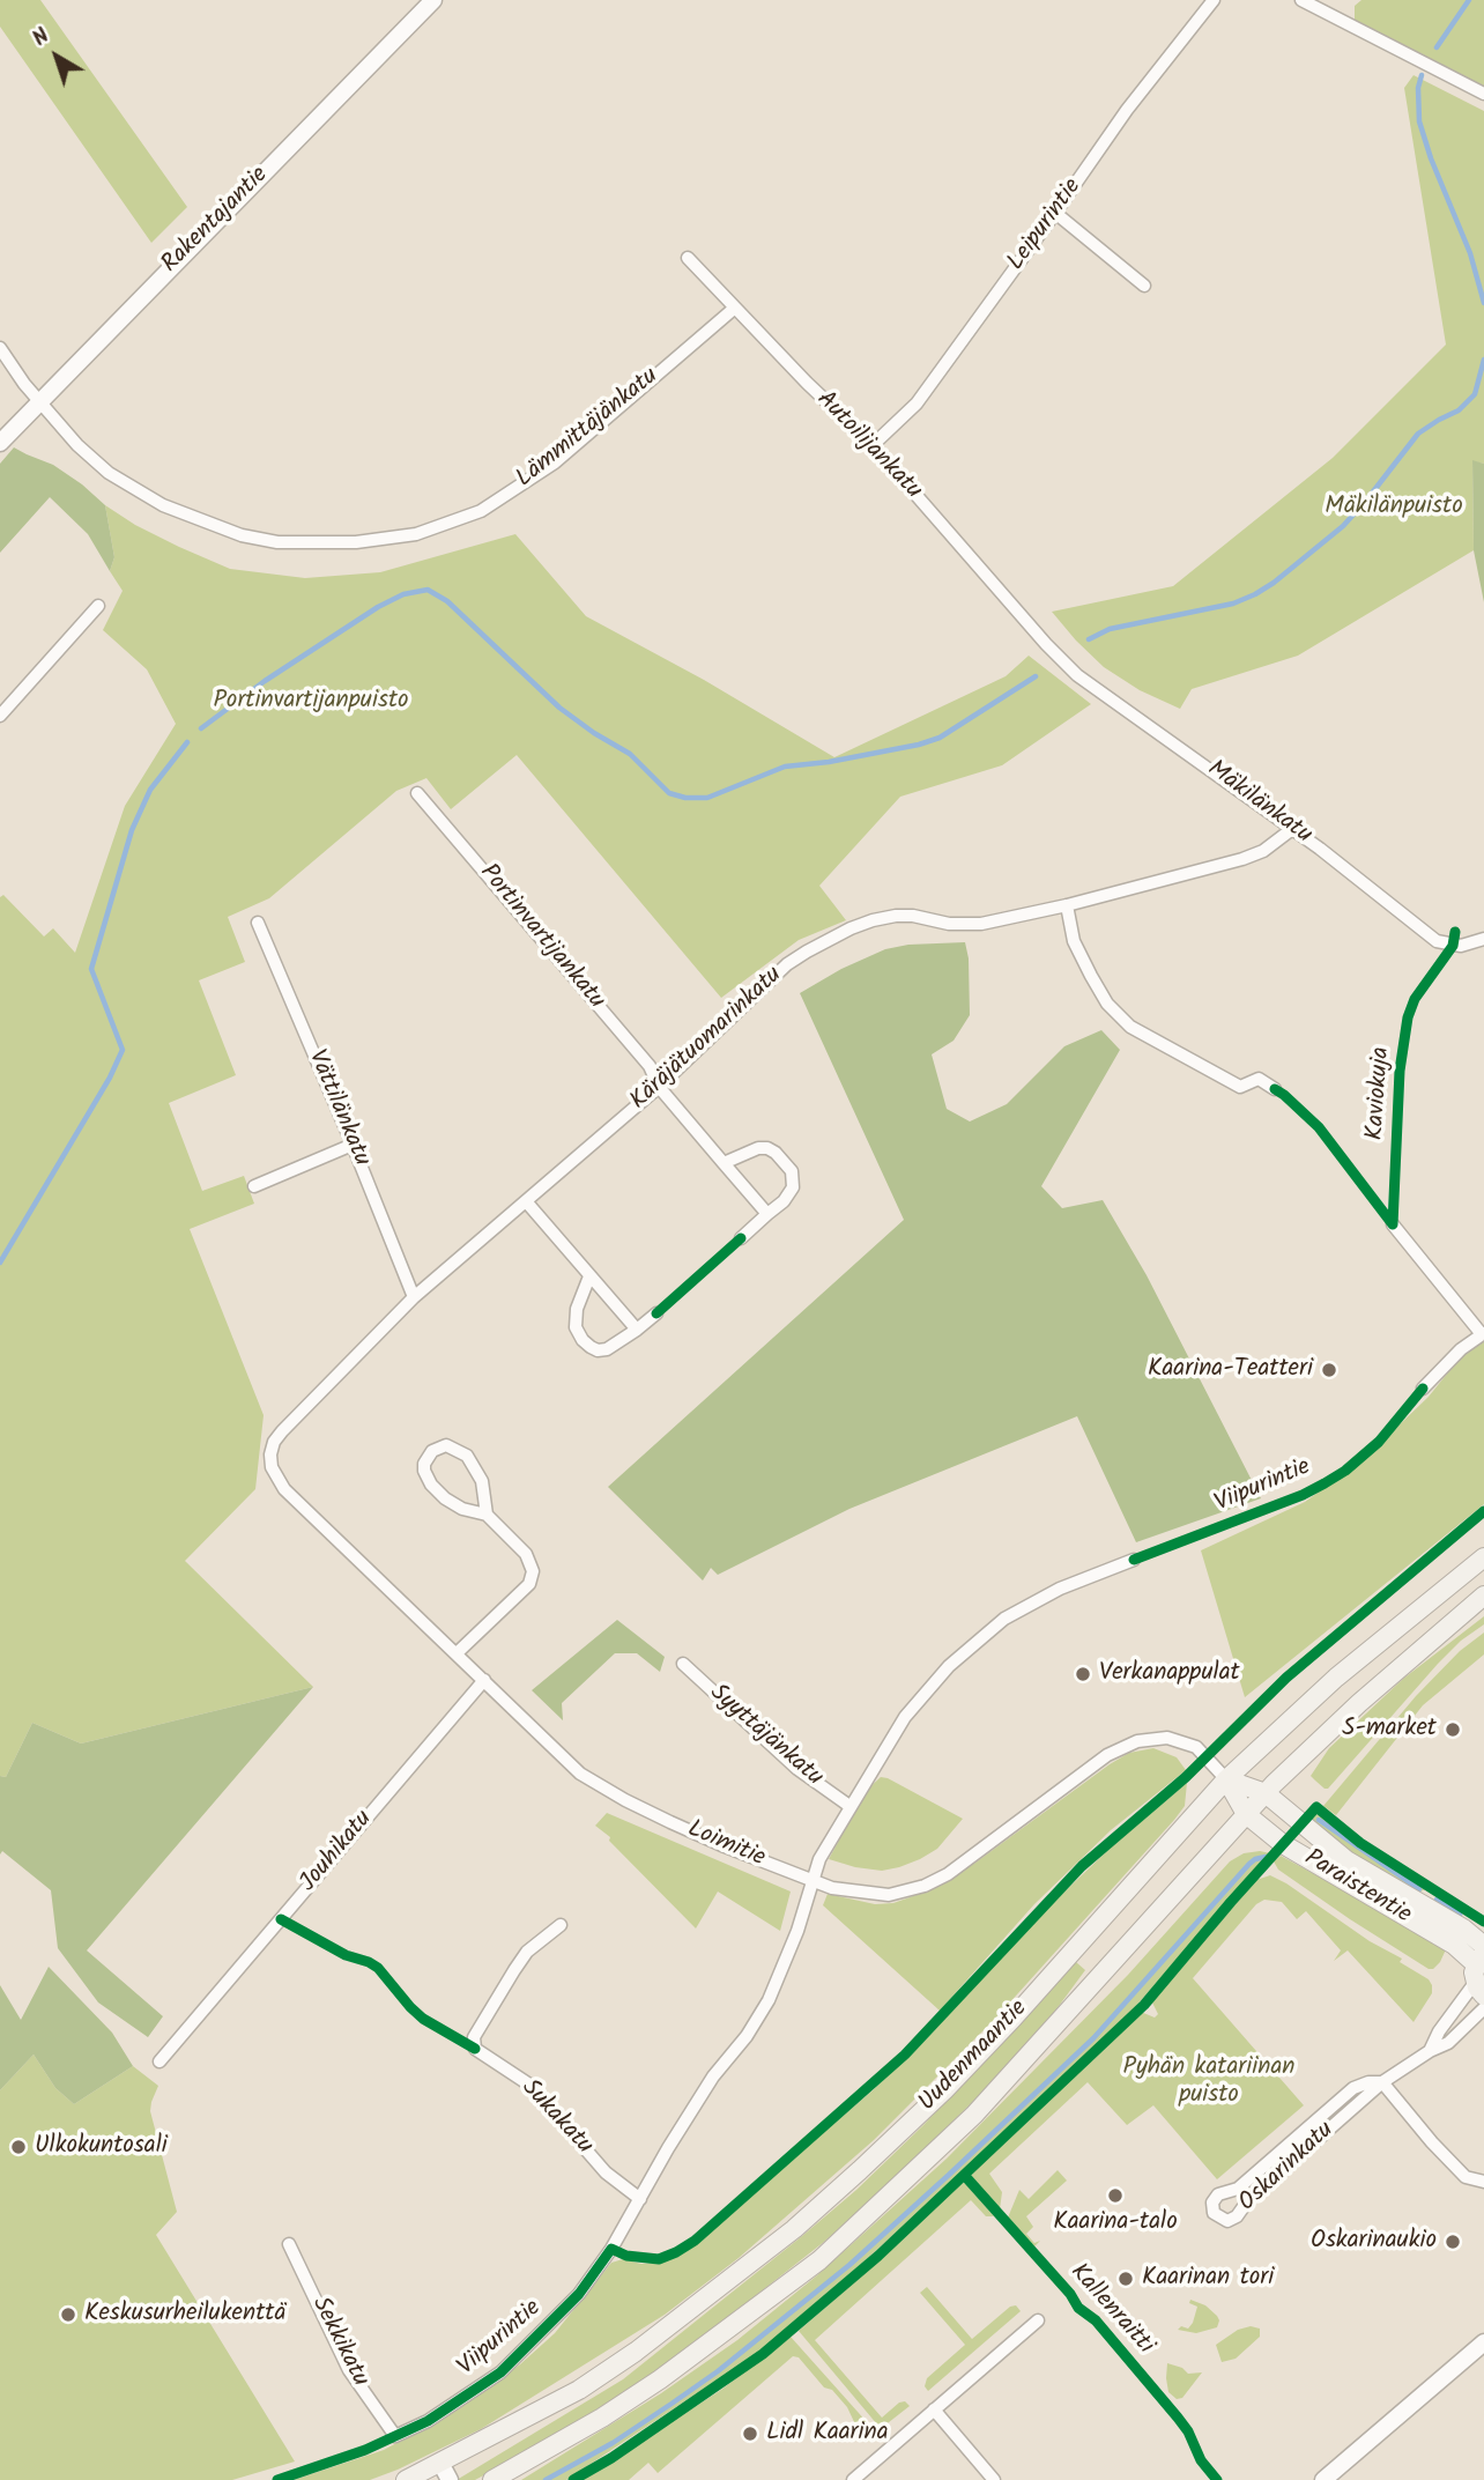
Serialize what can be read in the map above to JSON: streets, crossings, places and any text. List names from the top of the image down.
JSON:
{
  "streets": {
    "main road": ["Paraistentie", "Uudenmaantie"],
    "street": [
      "Rakentajantie",
      "Leipurintie",
      "Lämmittäjänkatu",
      "Autoilijankatu",
      "Mäkilänkatu",
      "Portinvartijankatu",
      "Käräjätuomarinkatu",
      "Vättilänkatu",
      "Viipurintie",
      "Syyttäjänkatu",
      "Loimitie",
      "Jouhikatu",
      "Sukakatu",
      "Oskarinkatu",
      "Sekkikatu"
    ],
    "cycle path": ["Kaviokuja", "Kallenraitti"]
  },
  "crossings": [
    ["Rakentajantie", "Lämmittäjänkatu"],
    ["Leipurintie", "Autoilijankatu"],
    ["Lämmittäjänkatu", "Autoilijankatu"],
    ["Autoilijankatu", "Mäkilänkatu"],
    ["Mäkilänkatu", "Käräjätuomarinkatu"],
    ["Portinvartijankatu", "Käräjätuomarinkatu"],
    ["Käräjätuomarinkatu", "Vättilänkatu"],
    ["Käräjätuomarinkatu", "Loimitie"],
    ["Viipurintie", "Syyttäjänkatu"],
    ["Viipurintie", "Loimitie"],
    ["Viipurintie", "Sukakatu"],
    ["Viipurintie", "Sekkikatu"],
    ["Loimitie", "Jouhikatu"],
    ["Loimitie", "Paraistentie"],
    ["Loimitie", "Uudenmaantie"],
    ["Paraistentie", "Uudenmaantie"],
    ["Paraistentie", "Oskarinkatu"]
  ],
  "parks": ["Mäkilänpuisto", "Portinvartijanpuisto", "Pyhän katariinan puisto"],
  "places": [
    "Kaarina-Teatteri",
    "Verkanappulat",
    "S-market",
    "Ulkokuntosali",
    "Kaarina-talo",
    "Oskarinaukio",
    "Kaarinan tori",
    "Keskusurheilukenttä",
    "Lidl Kaarina"
  ],
  "north": "top left"
}
